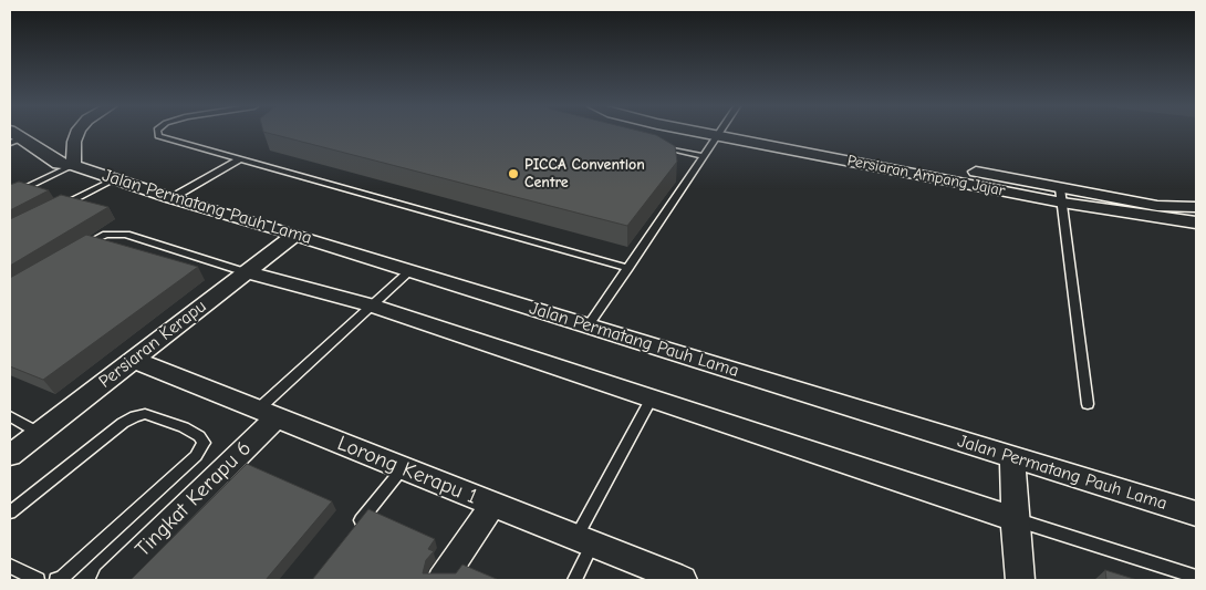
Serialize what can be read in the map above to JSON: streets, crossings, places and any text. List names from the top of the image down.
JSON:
{
  "streets": {
    "street": [
      "Persiaran Ampang Jajar",
      "Jalan Permatang Pauh Lama",
      "Persiaran Kerapu",
      "Lorong Kerapu 1",
      "Tingkat Kerapu 6"
    ]
  },
  "crossings": [
    ["Jalan Permatang Pauh Lama", "Persiaran Kerapu"],
    ["Persiaran Kerapu", "Lorong Kerapu 1"],
    ["Lorong Kerapu 1", "Tingkat Kerapu 6"]
  ],
  "places": ["PICCA Convention Centre"]
}
